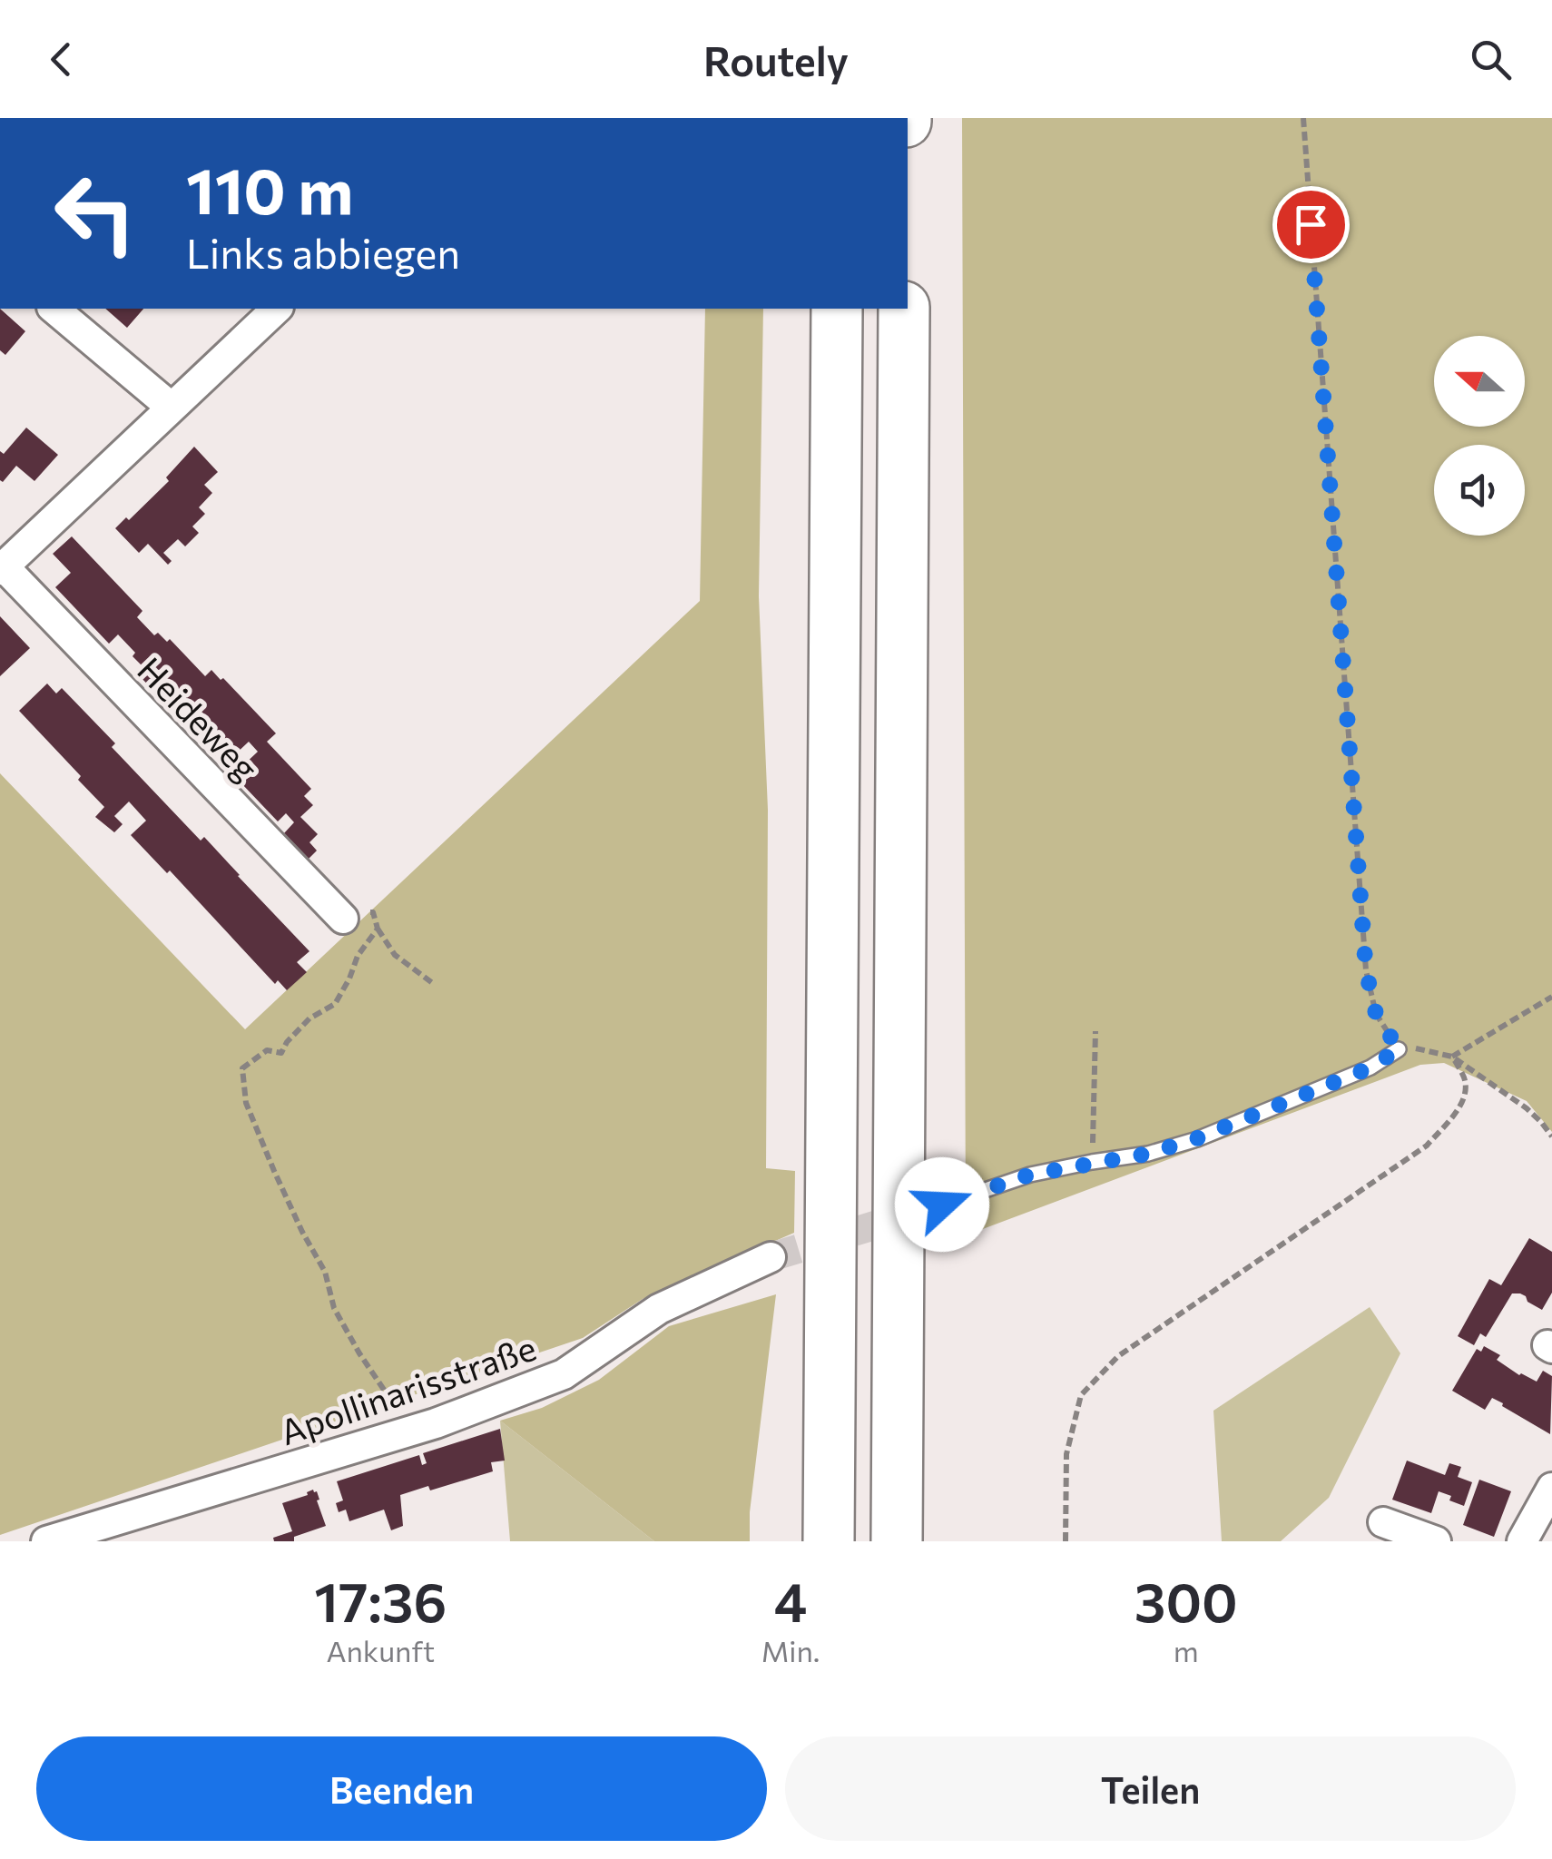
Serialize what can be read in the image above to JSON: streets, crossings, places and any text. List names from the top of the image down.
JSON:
{
  "streets": {
    "street": ["Heideweg", "Apollinarisstraße"]
  },
  "north": "left",
  "page": {
    "header": "Routely",
    "turn": ["110 m", "Links abbiegen"],
    "eta": [
      "17:36",
      "Ankunft",
      "4",
      "Min.",
      "300",
      "m"
    ],
    "buttons": ["Beenden", "Teilen"]
  }
}
